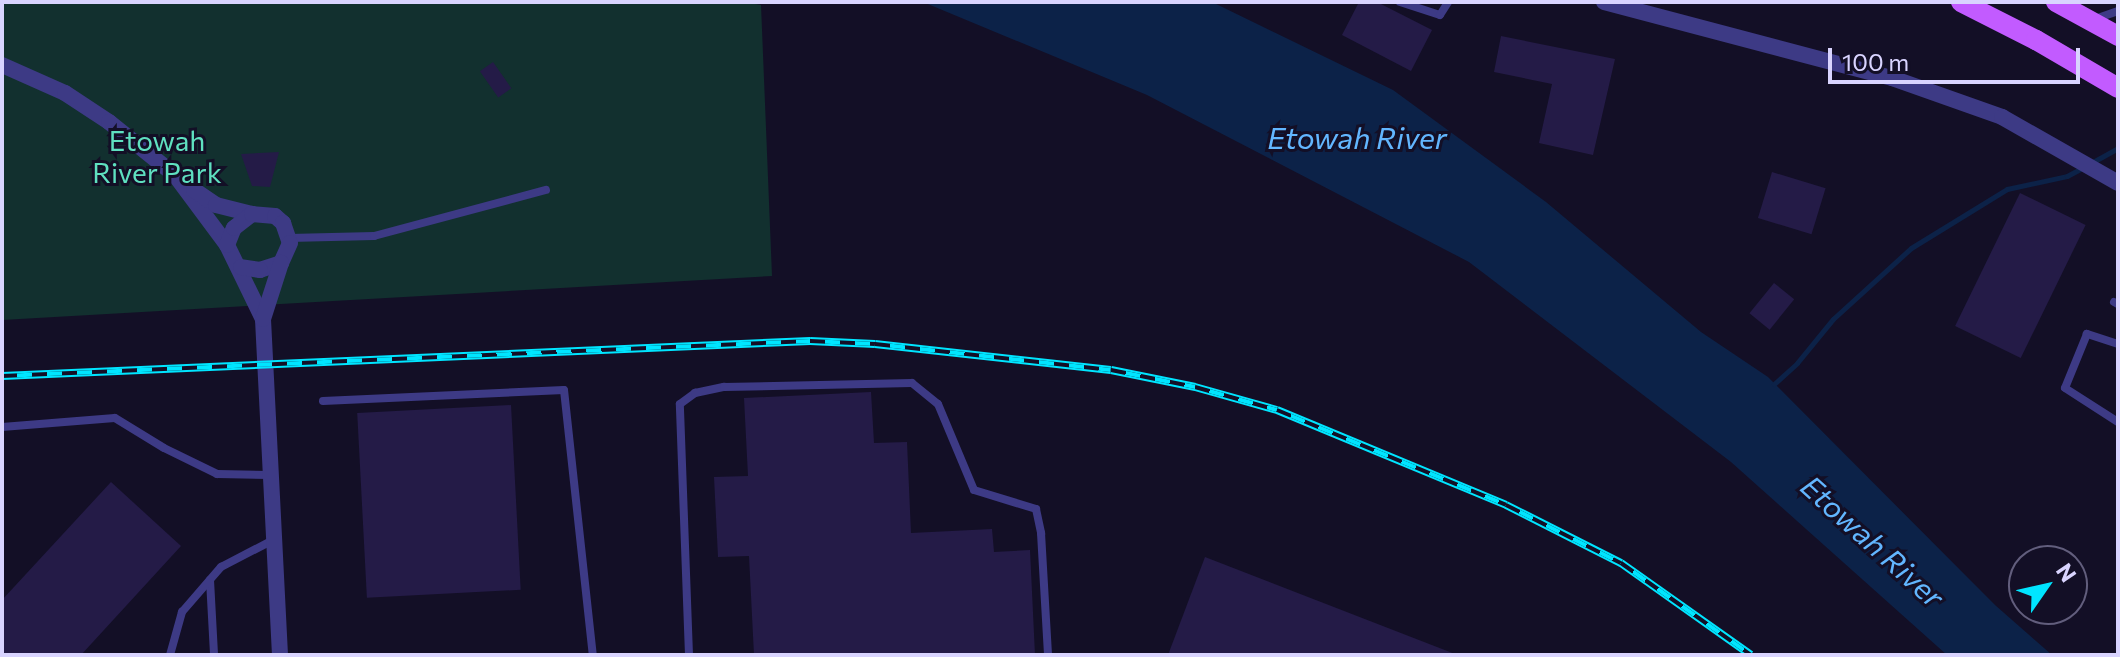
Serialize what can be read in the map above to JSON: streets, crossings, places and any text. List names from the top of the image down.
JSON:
{
  "water": ["Etowah River"],
  "parks": ["Etowah River Park"],
  "scale_bar": "100 m",
  "north": "top right"
}
